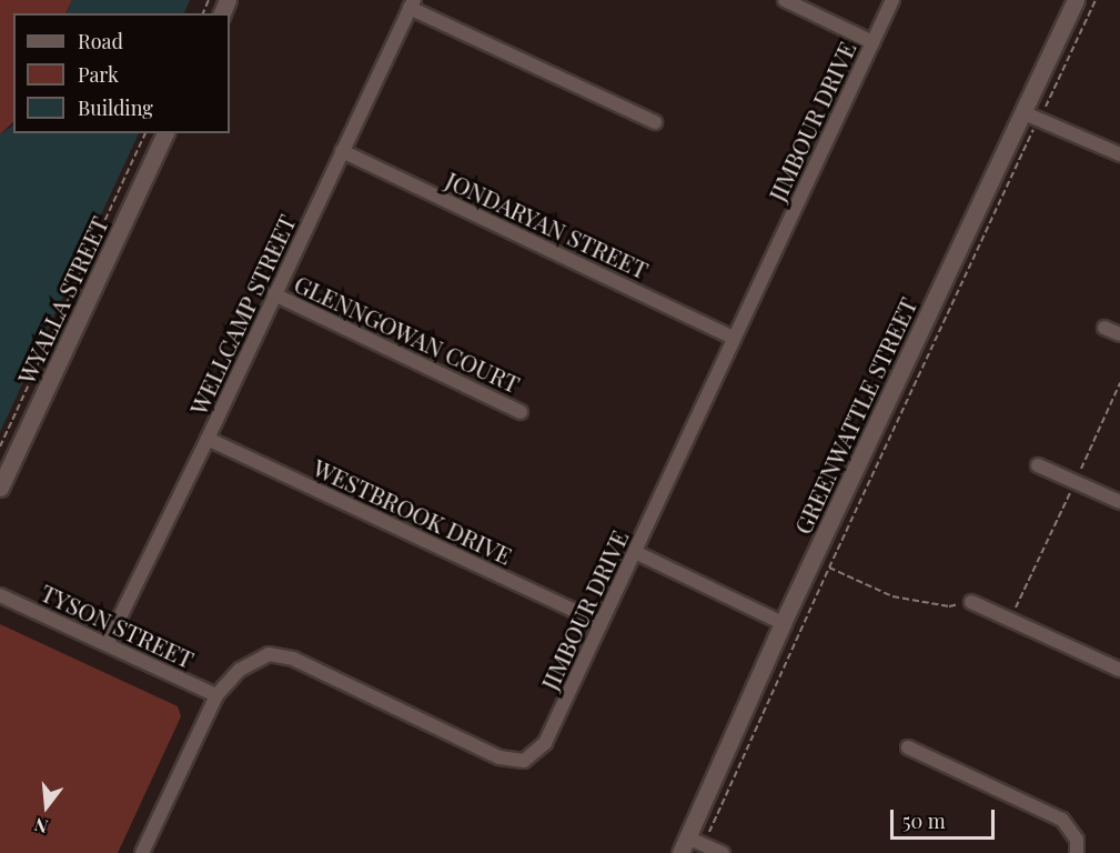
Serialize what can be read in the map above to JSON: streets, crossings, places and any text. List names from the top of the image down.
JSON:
{
  "streets": {
    "street": [
      "JIMBOUR DRIVE",
      "JONDARYAN STREET",
      "WYALLA STREET",
      "WELLCAMP STREET",
      "GLENNGOWAN COURT",
      "GREENWATTLE STREET",
      "WESTBROOK DRIVE",
      "TYSON STREET"
    ]
  },
  "crossings": [
    ["JIMBOUR DRIVE", "JONDARYAN STREET"],
    ["JIMBOUR DRIVE", "WESTBROOK DRIVE"],
    ["JIMBOUR DRIVE", "TYSON STREET"],
    ["JONDARYAN STREET", "WELLCAMP STREET"],
    ["WELLCAMP STREET", "GLENNGOWAN COURT"],
    ["WELLCAMP STREET", "WESTBROOK DRIVE"],
    ["WELLCAMP STREET", "TYSON STREET"]
  ],
  "legend": ["Road", "Park", "Building"],
  "scale_bar": "50 m",
  "north": "bottom"
}
